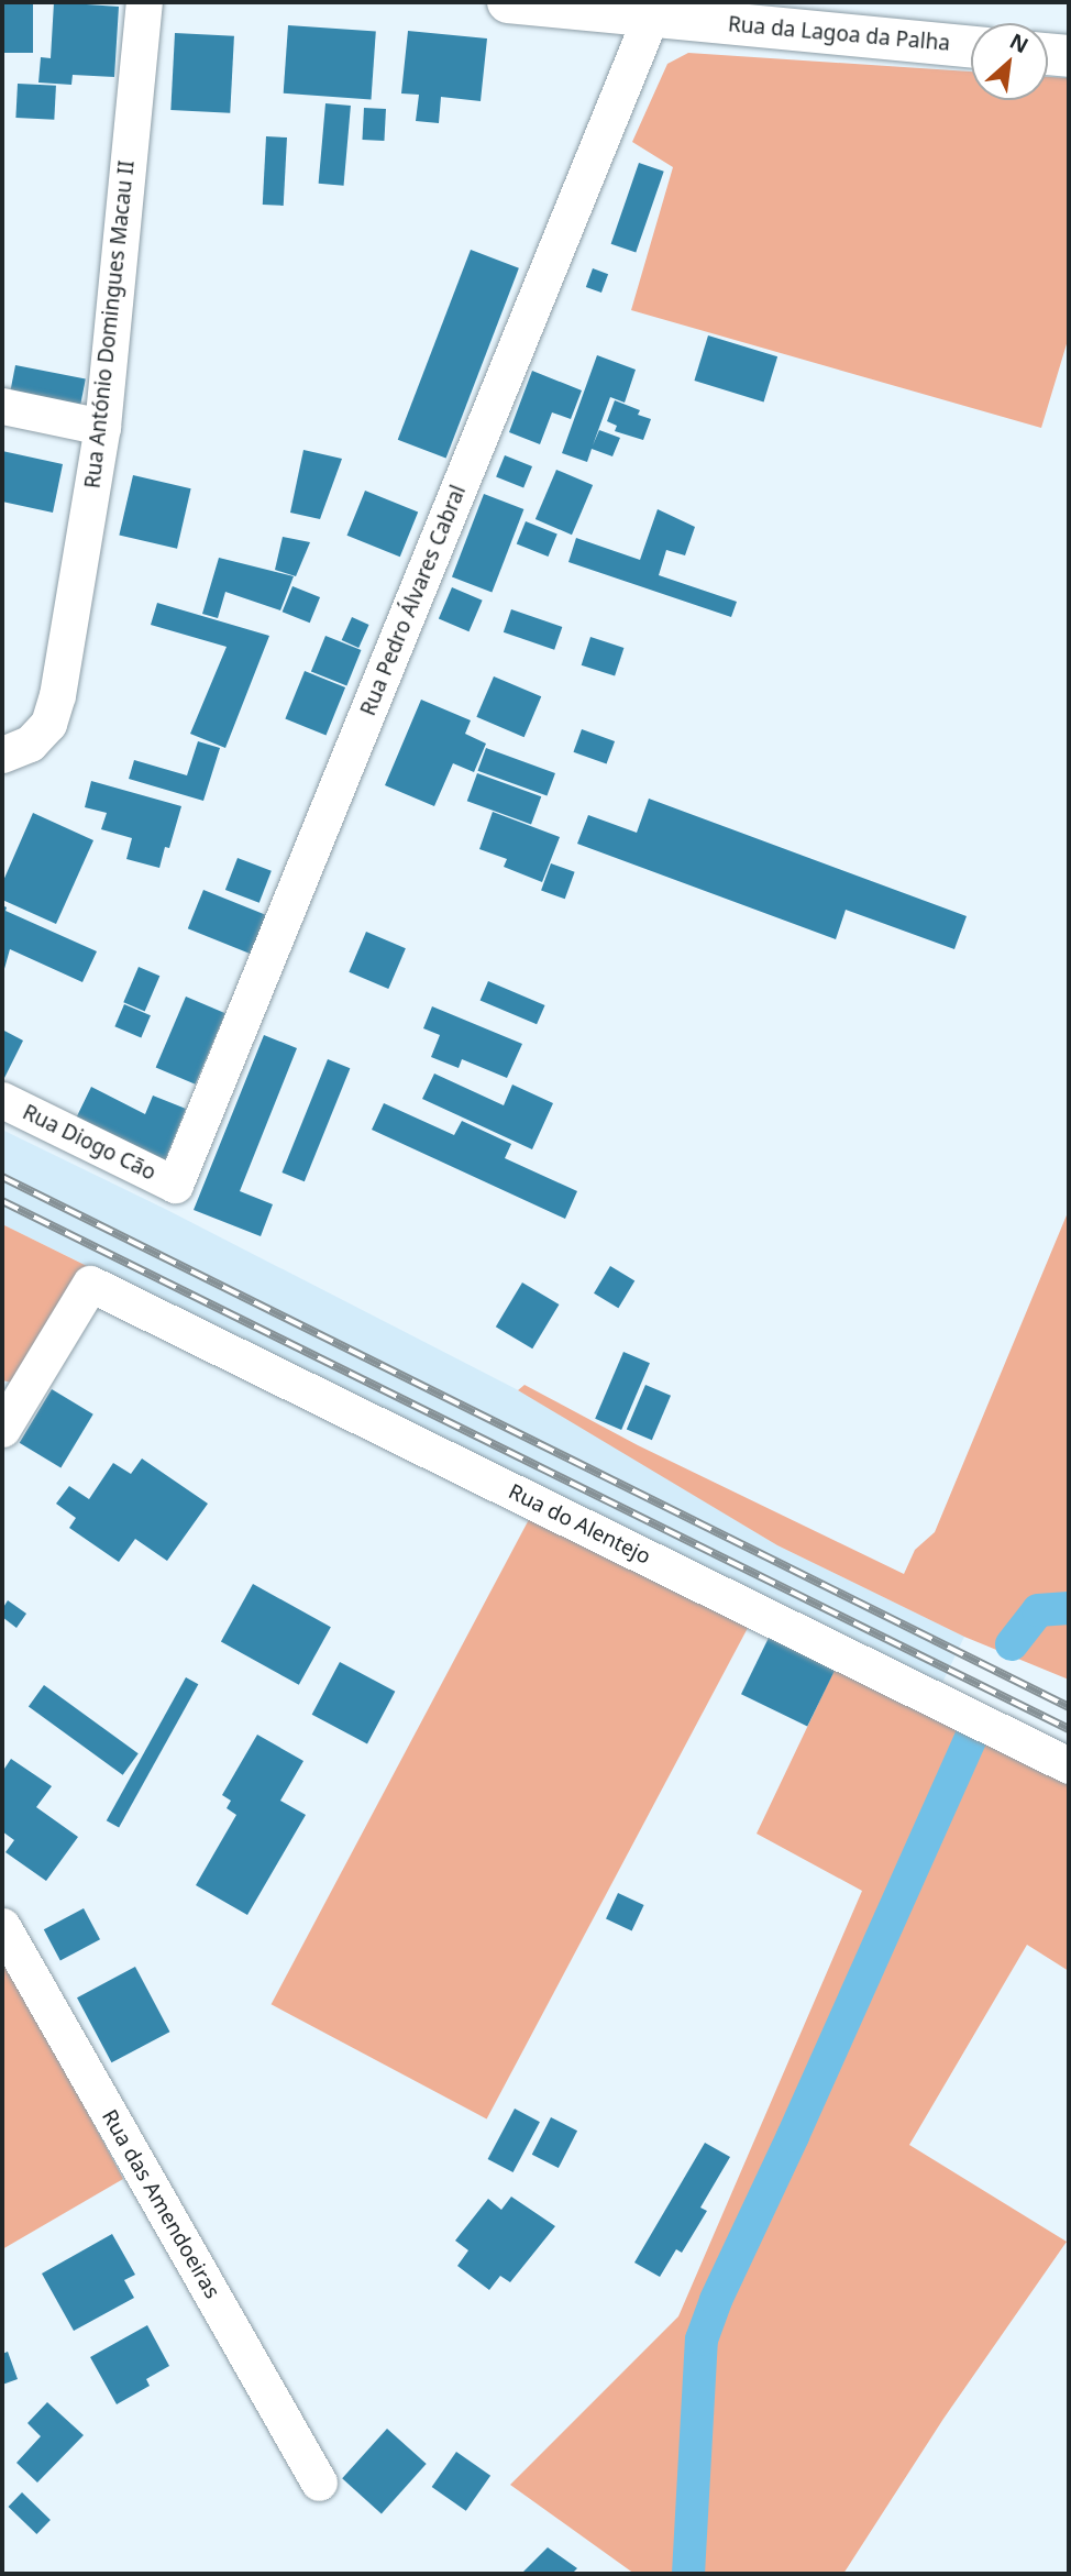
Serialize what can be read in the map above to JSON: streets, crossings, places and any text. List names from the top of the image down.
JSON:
{
  "streets": {
    "street": [
      "Rua da Lagoa da Palha",
      "Rua António Domingues Macau II",
      "Rua Pedro Álvares Cabral",
      "Rua Diogo Cão",
      "Rua do Alentejo",
      "Rua das Amendoeiras"
    ]
  },
  "crossings": [
    ["Rua da Lagoa da Palha", "Rua Pedro Álvares Cabral"],
    ["Rua Pedro Álvares Cabral", "Rua Diogo Cão"]
  ],
  "north": "top right"
}
